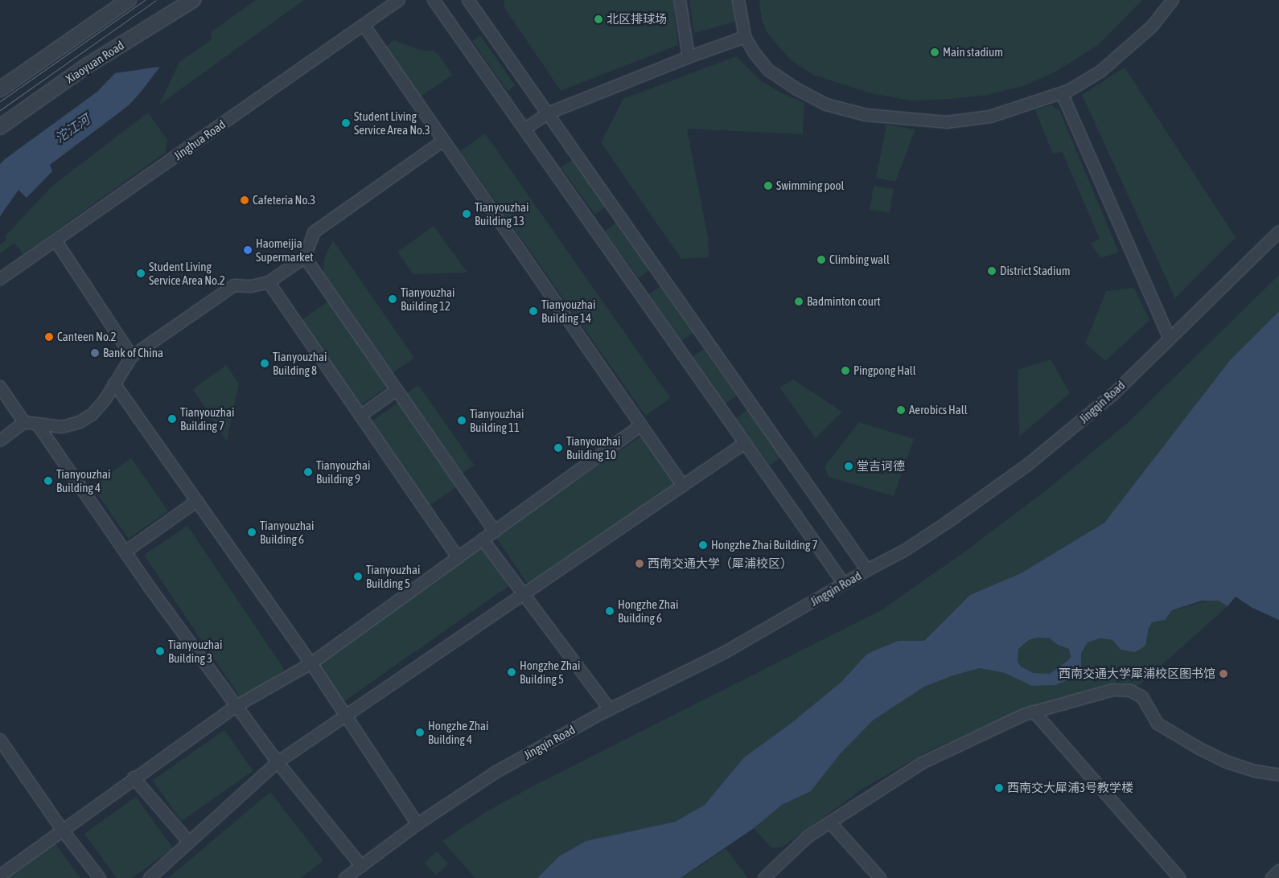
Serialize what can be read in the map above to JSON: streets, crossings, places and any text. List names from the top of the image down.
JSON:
{
  "streets": {
    "street": ["Xiaoyuan Road", "Jinghua Road", "Jingqin Road"]
  },
  "water": ["沱江河"],
  "places": [
    "北区排球场",
    "Main stadium",
    "Student Living Service Area No.3",
    "Swimming pool",
    "Cafeteria No.3",
    "Tianyouzhai Building 13",
    "Haomeijia Supermarket",
    "Climbing wall",
    "District Stadium",
    "Student Living Service Area No.2",
    "Tianyouzhai Building 12",
    "Badminton court",
    "Tianyouzhai Building 14",
    "Canteen No.2",
    "Bank of China",
    "Tianyouzhai Building 8",
    "Pingpong Hall",
    "Aerobics Hall",
    "Tianyouzhai Building 7",
    "Tianyouzhai Building 11",
    "Tianyouzhai Building 10",
    "堂吉诃德",
    "Tianyouzhai Building 9",
    "Tianyouzhai Building 4",
    "Tianyouzhai Building 6",
    "Hongzhe Zhai Building 7",
    "西南交通大学（犀浦校区）",
    "Tianyouzhai Building 5",
    "Hongzhe Zhai Building 6",
    "Tianyouzhai Building 3",
    "Hongzhe Zhai Building 5",
    "西南交通大学犀浦校区图书馆",
    "Hongzhe Zhai Building 4",
    "西南交大犀浦3号教学楼"
  ]
}
